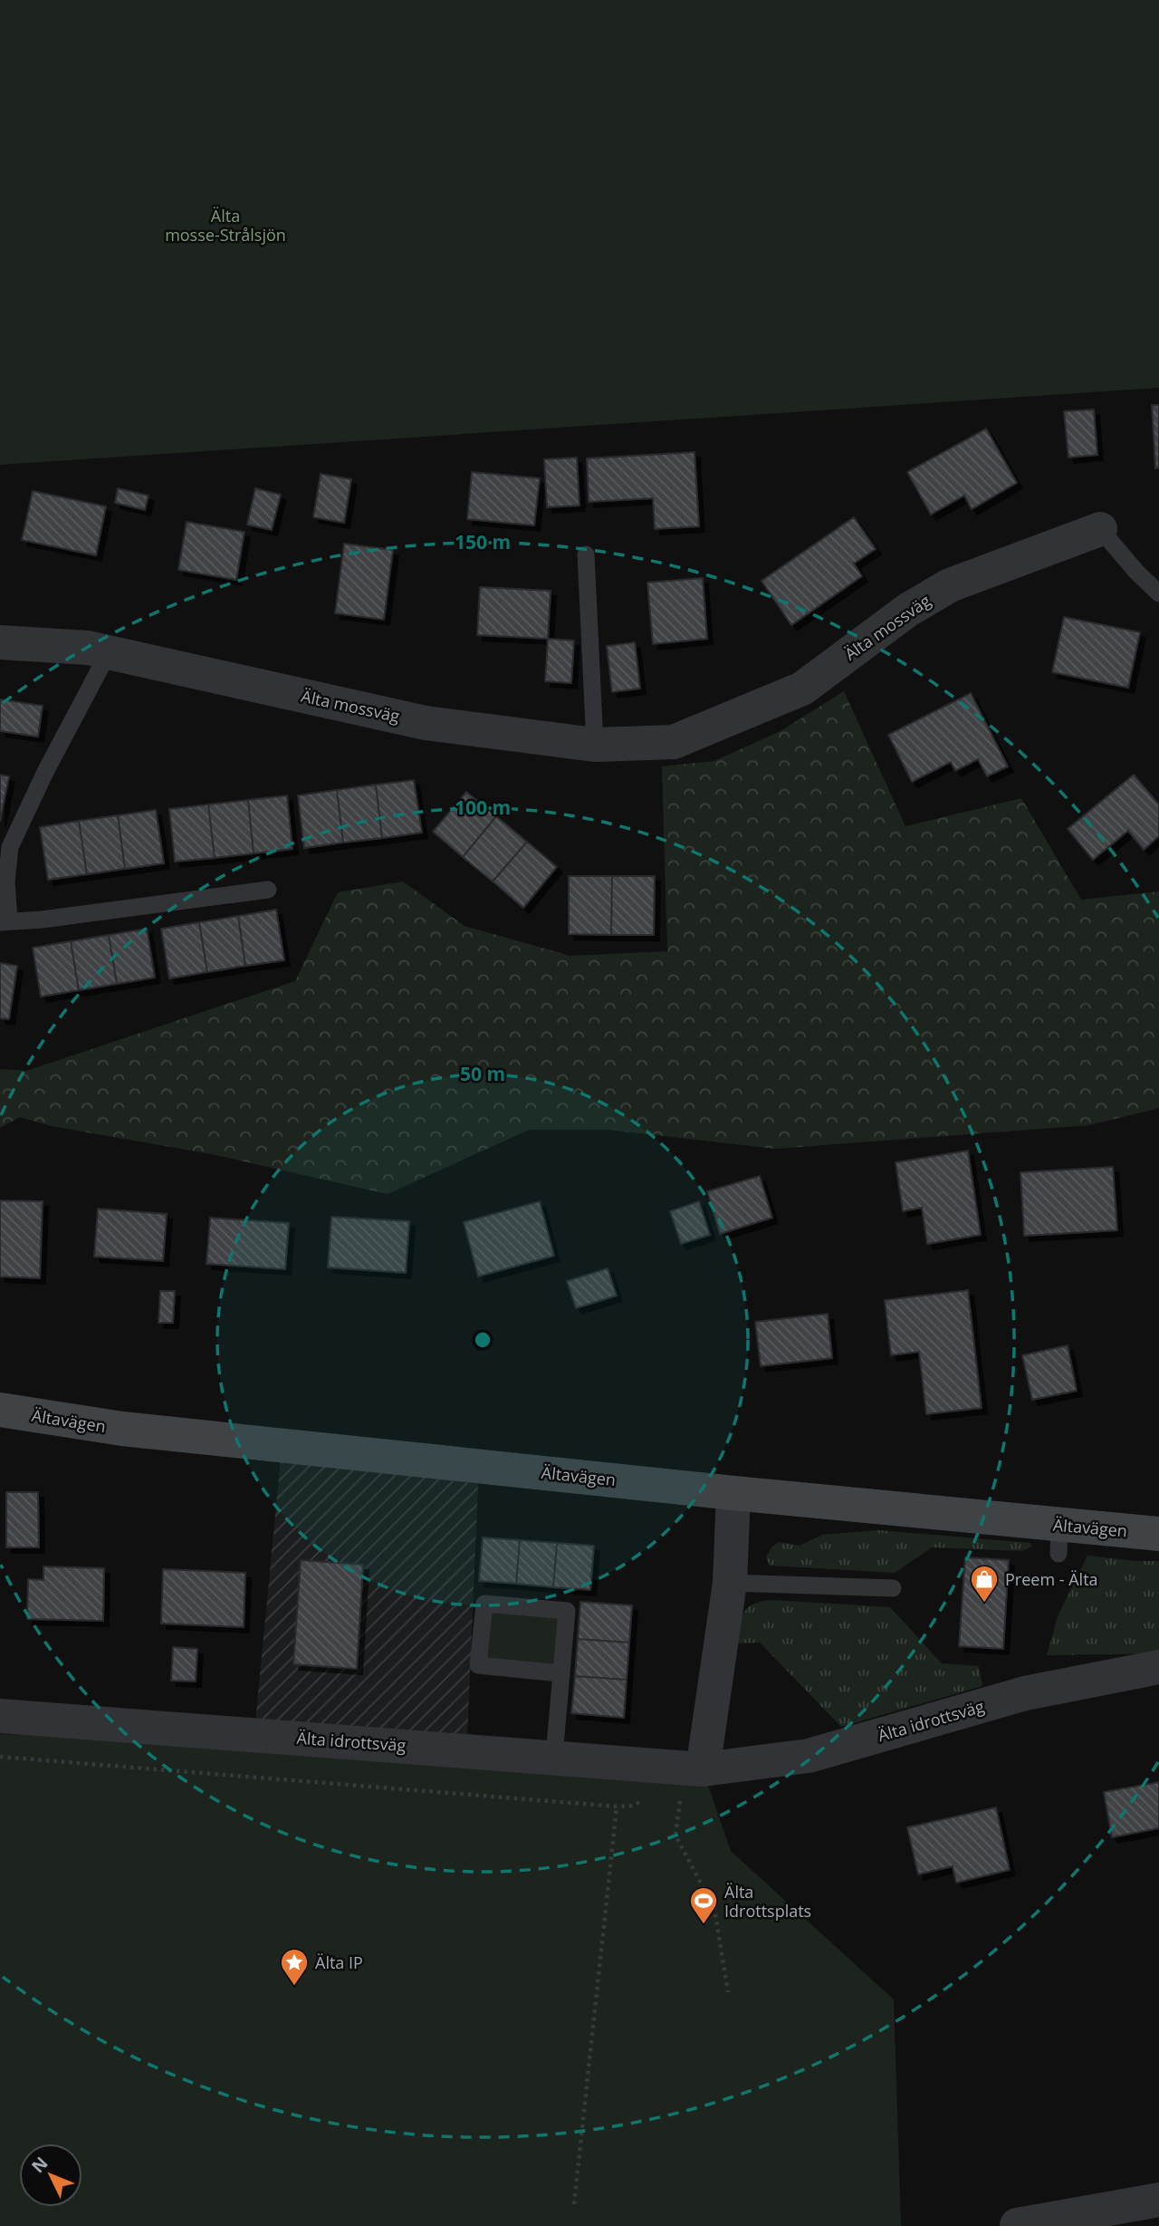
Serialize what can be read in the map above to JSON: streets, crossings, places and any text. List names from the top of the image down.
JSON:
{
  "streets": {
    "main road": ["Ältavägen"],
    "street": ["Älta mossväg", "Älta idrottsväg"]
  },
  "parks": ["Älta mosse-Strålsjön"],
  "places": {
    "shop": ["Preem - Älta"],
    "sports": ["Älta Idrottsplats"],
    "place": ["Älta IP"]
  },
  "north": "top left",
  "rings": ["150 m", "100 m", "50 m"]
}
